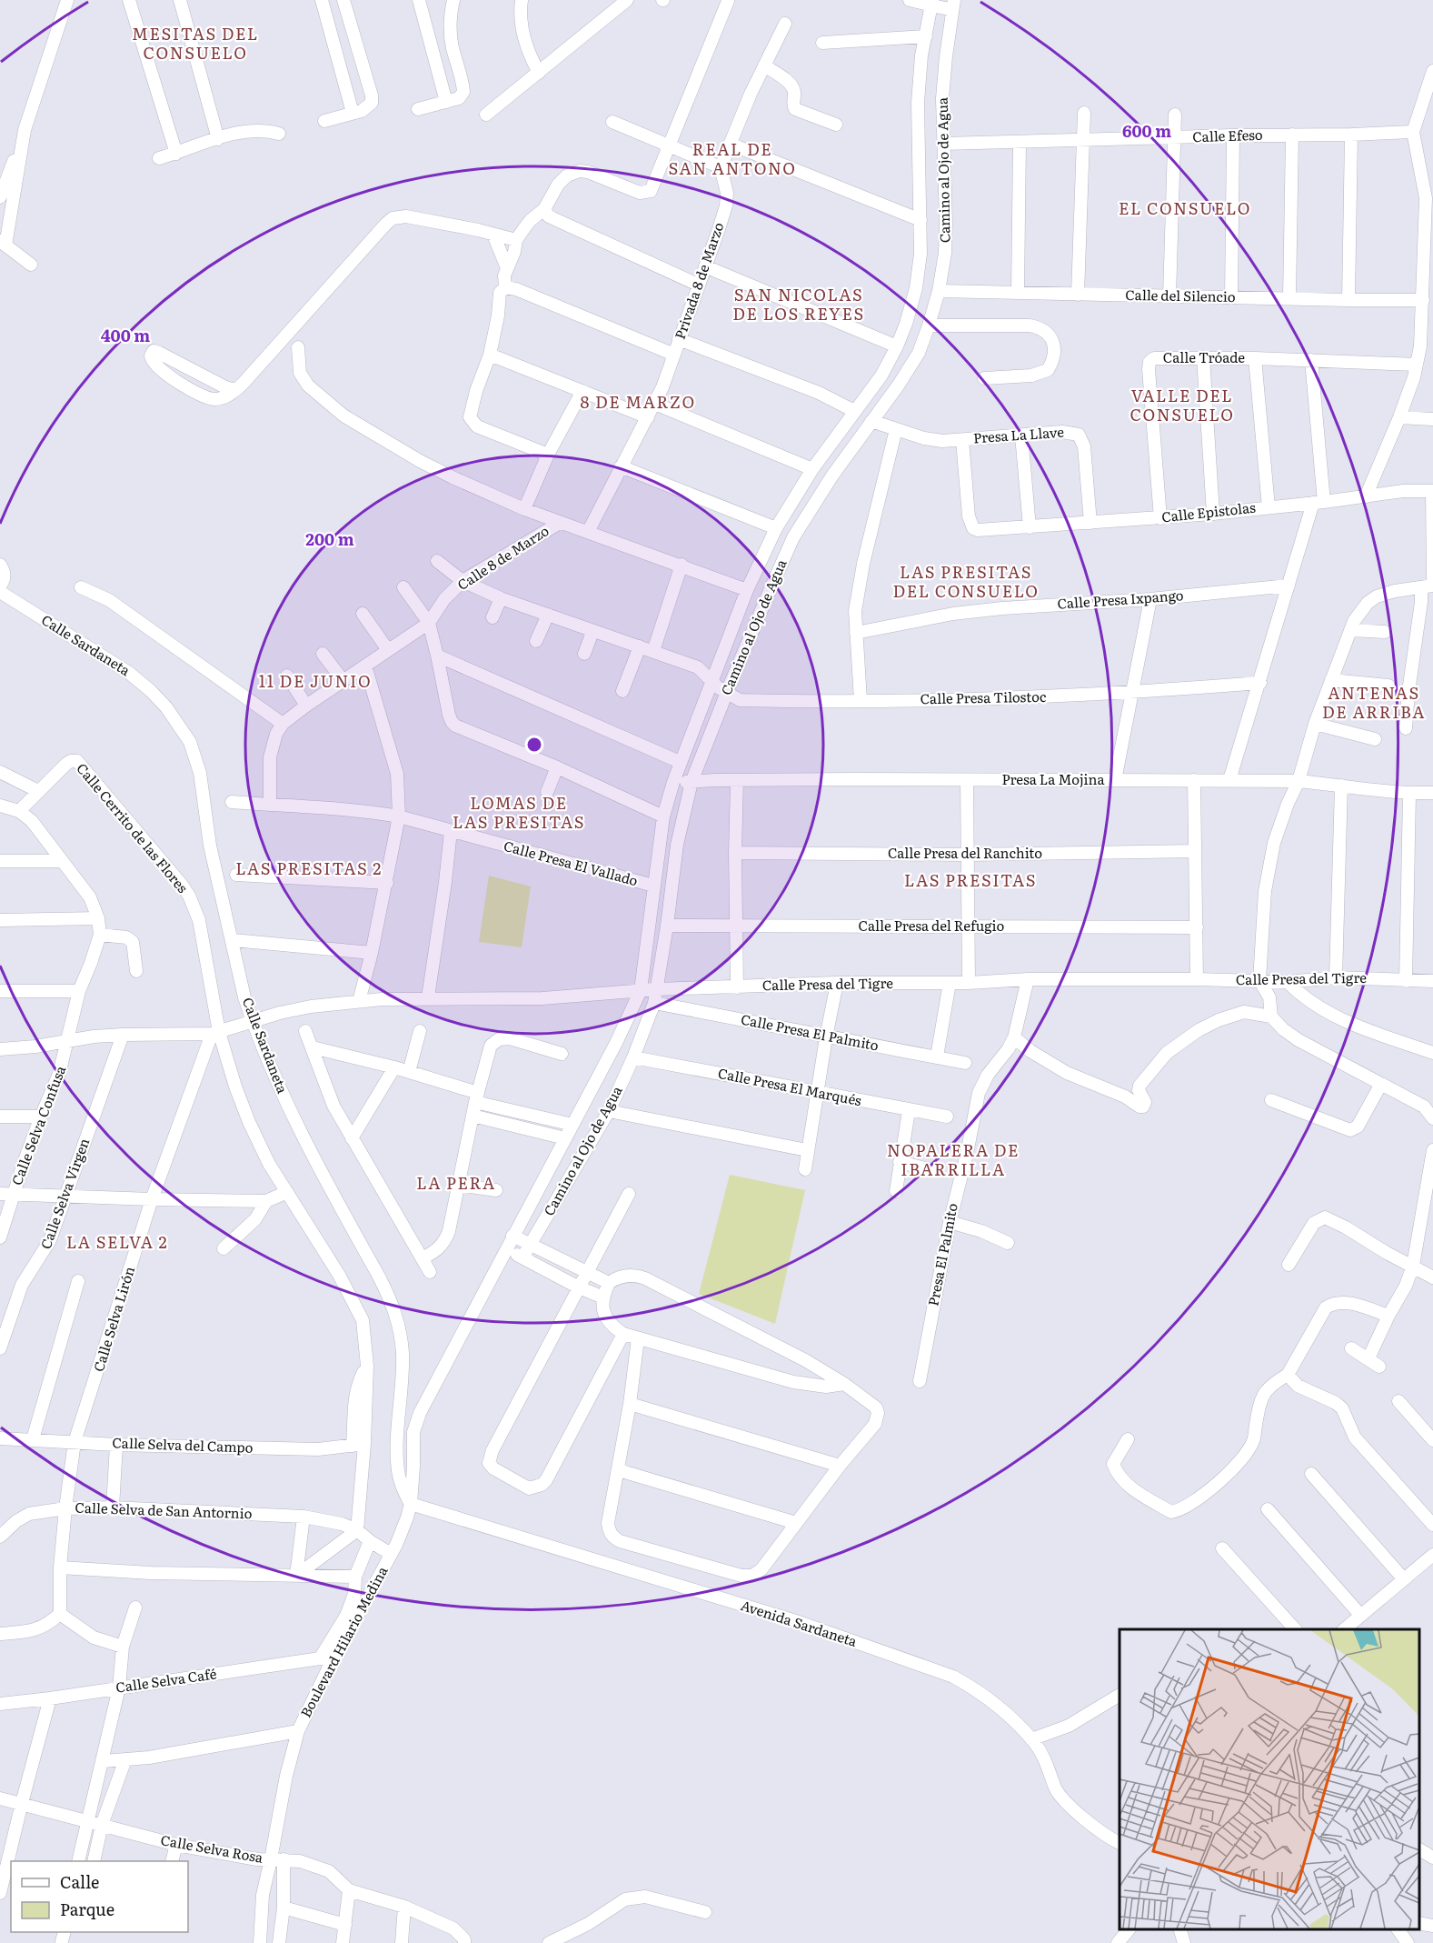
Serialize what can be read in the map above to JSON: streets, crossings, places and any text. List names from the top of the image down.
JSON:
{
  "streets": {
    "street": [
      "Calle Efeso",
      "Camino al Ojo de Agua",
      "Privada 8 de Marzo",
      "Calle del Silencio",
      "Calle Tróade",
      "Presa La Llave",
      "Calle Epistolas",
      "Calle 8 de Marzo",
      "Calle Presa Ixpango",
      "Calle Sardaneta",
      "Calle Presa Tilostoc",
      "Presa La Mojina",
      "Calle Cerrito de las Flores",
      "Calle Presa del Ranchito",
      "Calle Presa El Vallado",
      "Calle Presa del Refugio",
      "Calle Presa del Tigre",
      "Calle Presa El Palmito",
      "Calle Presa El Marqués",
      "Calle Selva Confusa",
      "Calle Selva Virgen",
      "Presa El Palmito",
      "Calle Selva Lirón",
      "Calle Selva del Campo",
      "Calle Selva de San Antornio",
      "Avenida Sardaneta",
      "Boulevard Hilario Medina",
      "Calle Selva Café",
      "Calle Selva Rosa"
    ]
  },
  "crossings": [
    ["Calle Efeso", "Camino al Ojo de Agua"],
    ["Camino al Ojo de Agua", "Calle del Silencio"],
    ["Camino al Ojo de Agua", "Presa La Llave"],
    ["Camino al Ojo de Agua", "Calle Presa Tilostoc"],
    ["Camino al Ojo de Agua", "Presa La Mojina"],
    ["Camino al Ojo de Agua", "Calle Presa El Vallado"],
    ["Camino al Ojo de Agua", "Calle Presa del Refugio"],
    ["Camino al Ojo de Agua", "Calle Presa del Tigre"],
    ["Camino al Ojo de Agua", "Calle Presa El Palmito"],
    ["Camino al Ojo de Agua", "Calle Presa El Marqués"],
    ["Camino al Ojo de Agua", "Boulevard Hilario Medina"],
    ["Calle Tróade", "Calle Epistolas"],
    ["Presa La Llave", "Calle Epistolas"],
    ["Calle 8 de Marzo", "Calle Presa Tilostoc"],
    ["Calle 8 de Marzo", "Calle Presa El Vallado"],
    ["Calle Sardaneta", "Calle Presa del Tigre"],
    ["Calle Sardaneta", "Avenida Sardaneta"],
    ["Calle Sardaneta", "Boulevard Hilario Medina"],
    ["Calle Cerrito de las Flores", "Calle Presa del Tigre"],
    ["Calle Cerrito de las Flores", "Calle Selva Lirón"],
    ["Calle Presa del Tigre", "Presa El Palmito"],
    ["Calle Presa del Tigre", "Calle Selva Lirón"],
    ["Calle Selva Lirón", "Calle Selva del Campo"],
    ["Calle Selva Lirón", "Calle Selva de San Antornio"],
    ["Avenida Sardaneta", "Boulevard Hilario Medina"],
    ["Boulevard Hilario Medina", "Calle Selva Café"],
    ["Boulevard Hilario Medina", "Calle Selva Rosa"]
  ],
  "districts": [
    "MESITAS DEL CONSUELO",
    "REAL DE SAN ANTONO",
    "EL CONSUELO",
    "SAN NICOLAS DE LOS REYES",
    "VALLE DEL CONSUELO",
    "8 DE MARZO",
    "LAS PRESITAS DEL CONSUELO",
    "11 DE JUNIO",
    "ANTENAS DE ARRIBA",
    "LOMAS DE LAS PRESITAS",
    "LAS PRESITAS 2",
    "LAS PRESITAS",
    "NOPALERA DE IBARRILLA",
    "LA PERA",
    "LA SELVA 2"
  ],
  "legend": ["Calle", "Parque"],
  "rings": ["600 m", "400 m", "200 m"]
}
